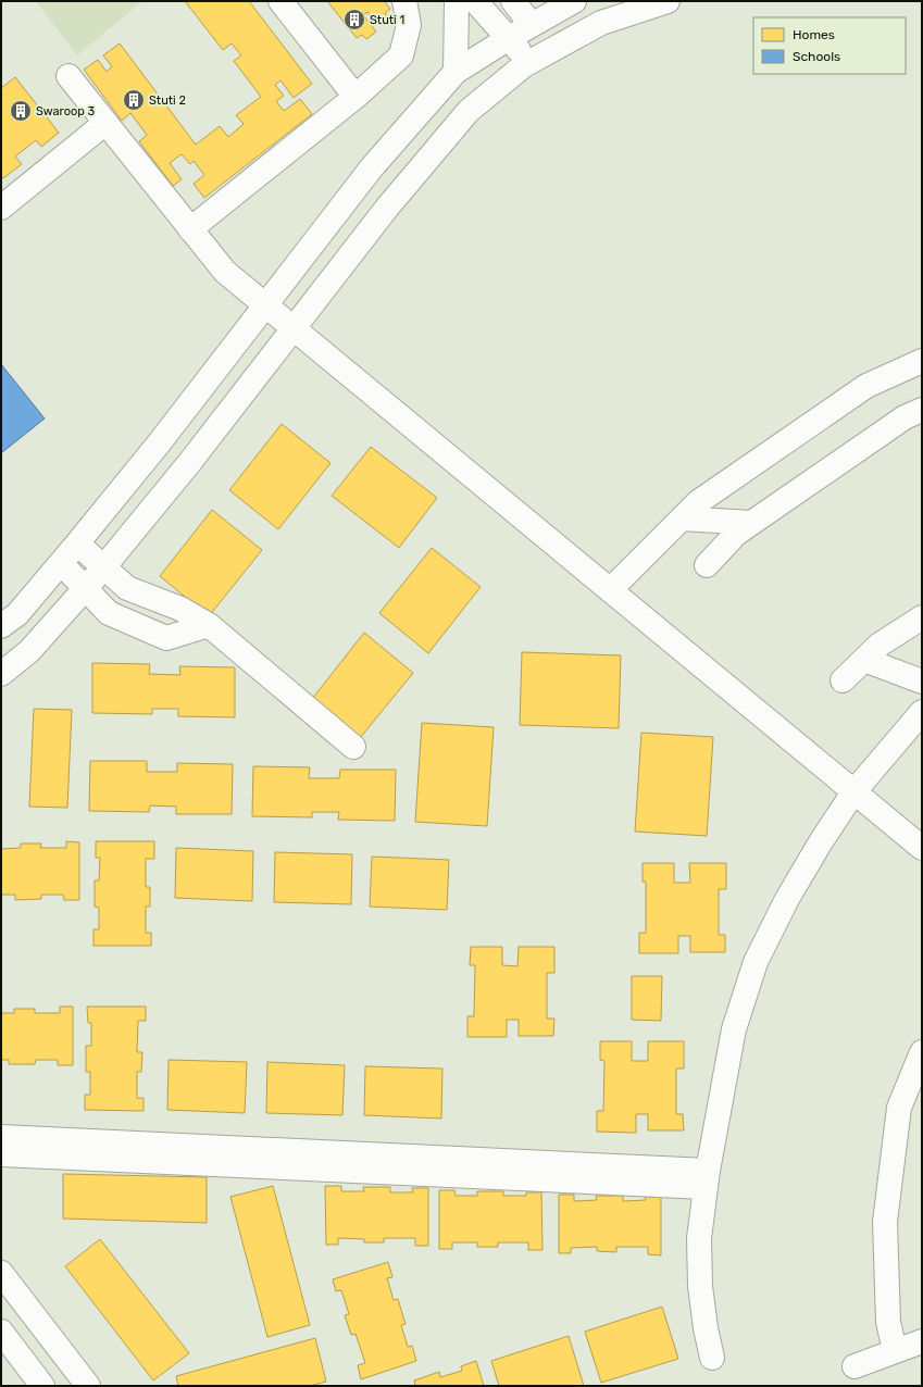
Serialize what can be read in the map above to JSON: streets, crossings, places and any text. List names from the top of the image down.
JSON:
{
  "places": {
    "building": ["Stuti 1", "Stuti 2", "Swaroop 3"]
  },
  "legend": ["Homes", "Schools"]
}
